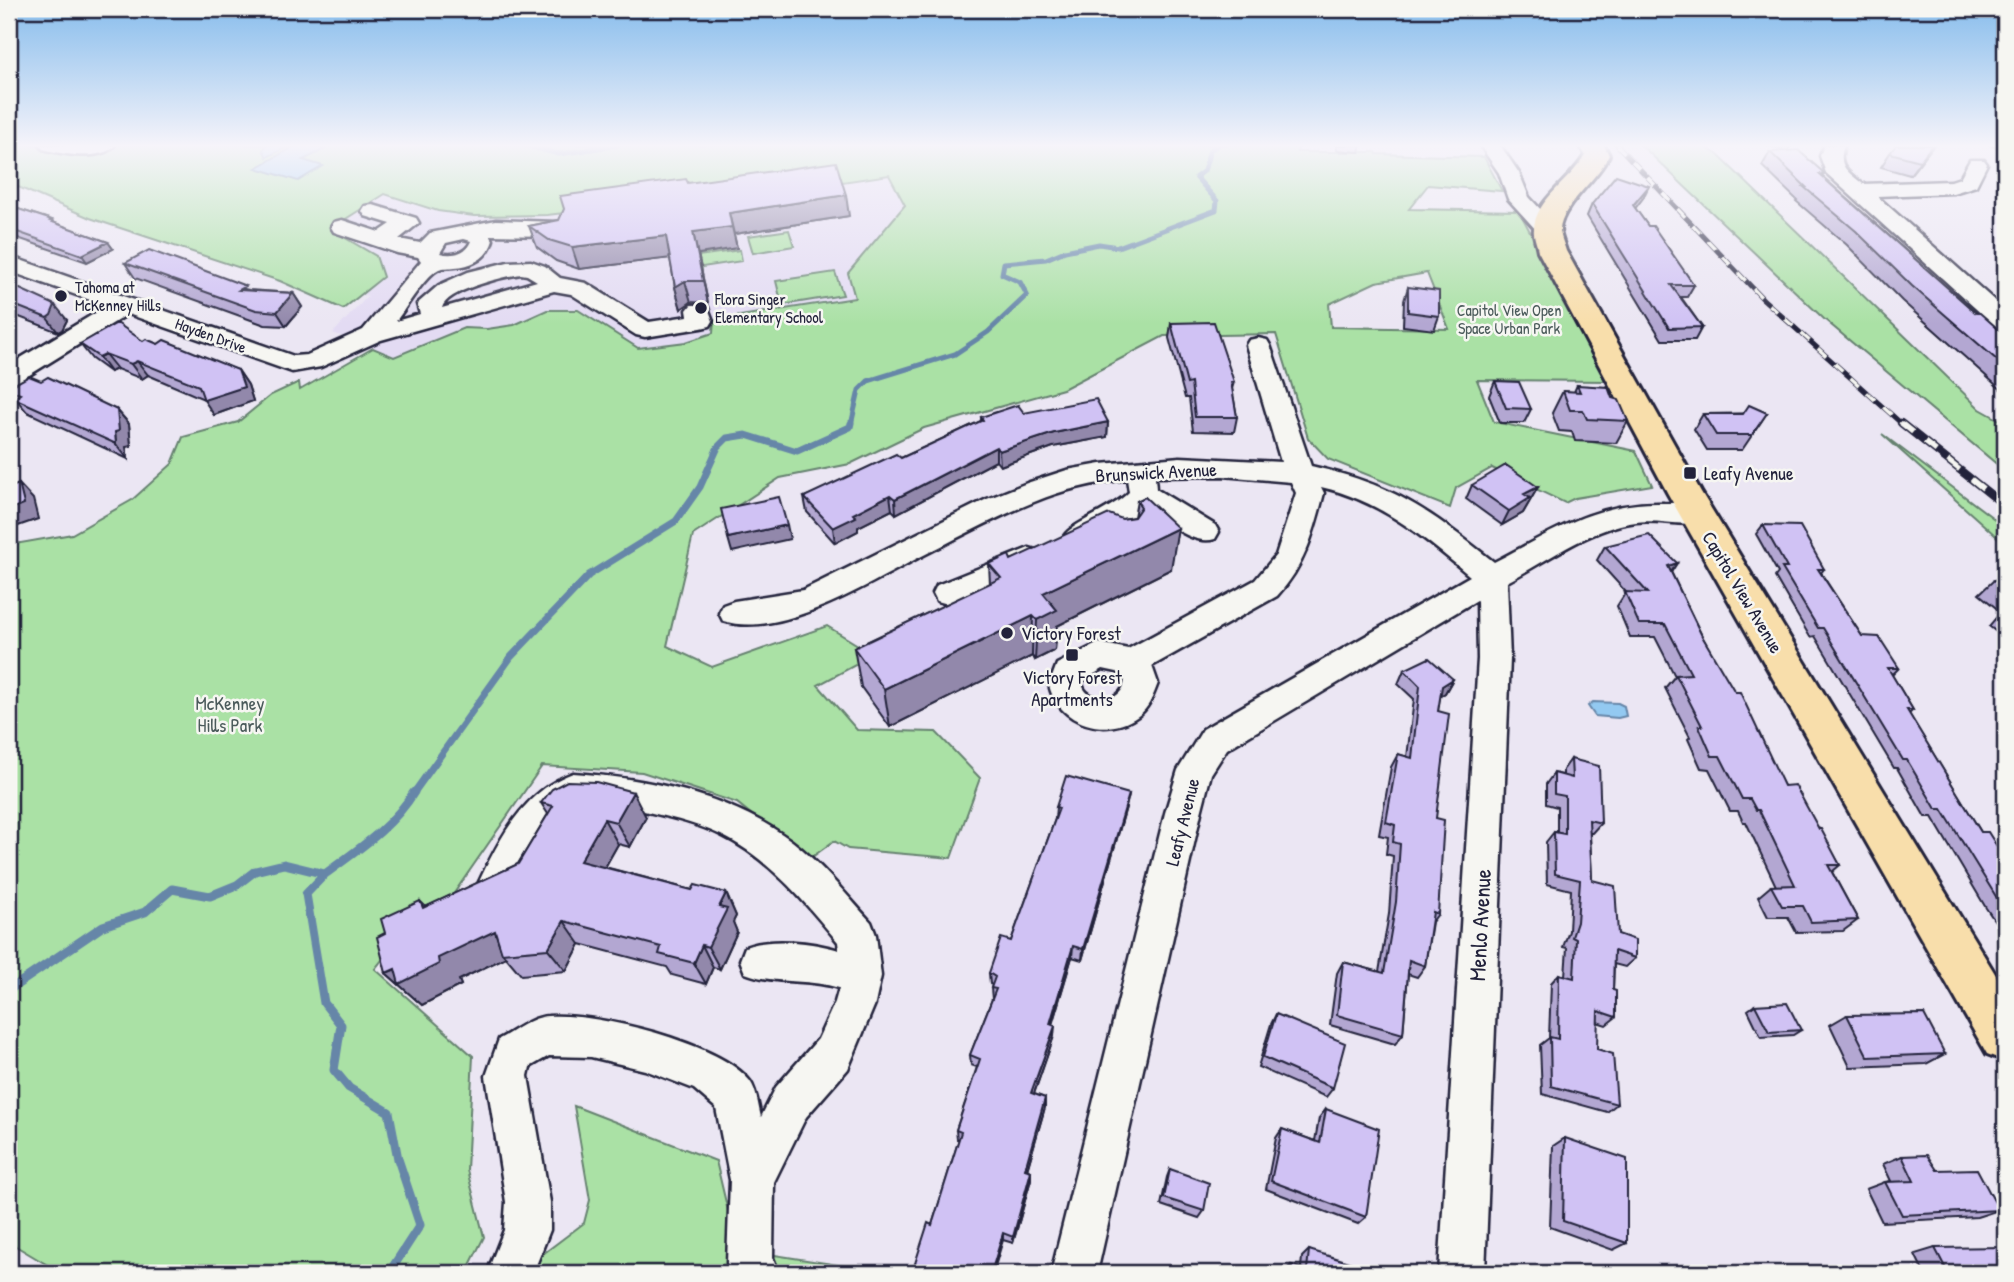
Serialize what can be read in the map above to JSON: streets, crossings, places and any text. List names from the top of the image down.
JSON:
{
  "streets": {
    "main road": ["Capitol View Avenue"],
    "street": [
      "Hayden Drive",
      "Brunswick Avenue",
      "Leafy Avenue",
      "Menlo Avenue"
    ]
  },
  "crossings": [
    ["Brunswick Avenue", "Leafy Avenue"],
    ["Brunswick Avenue", "Menlo Avenue"],
    ["Capitol View Avenue", "Leafy Avenue"],
    ["Leafy Avenue", "Menlo Avenue"]
  ],
  "parks": ["Capitol View Open Space Urban Park", "McKenney Hills Park"],
  "places": {
    "other": ["Tahoma at McKenney Hills", "Flora Singer Elementary School", "Victory Forest"],
    "transit": ["Leafy Avenue", "Victory Forest Apartments"]
  }
}
